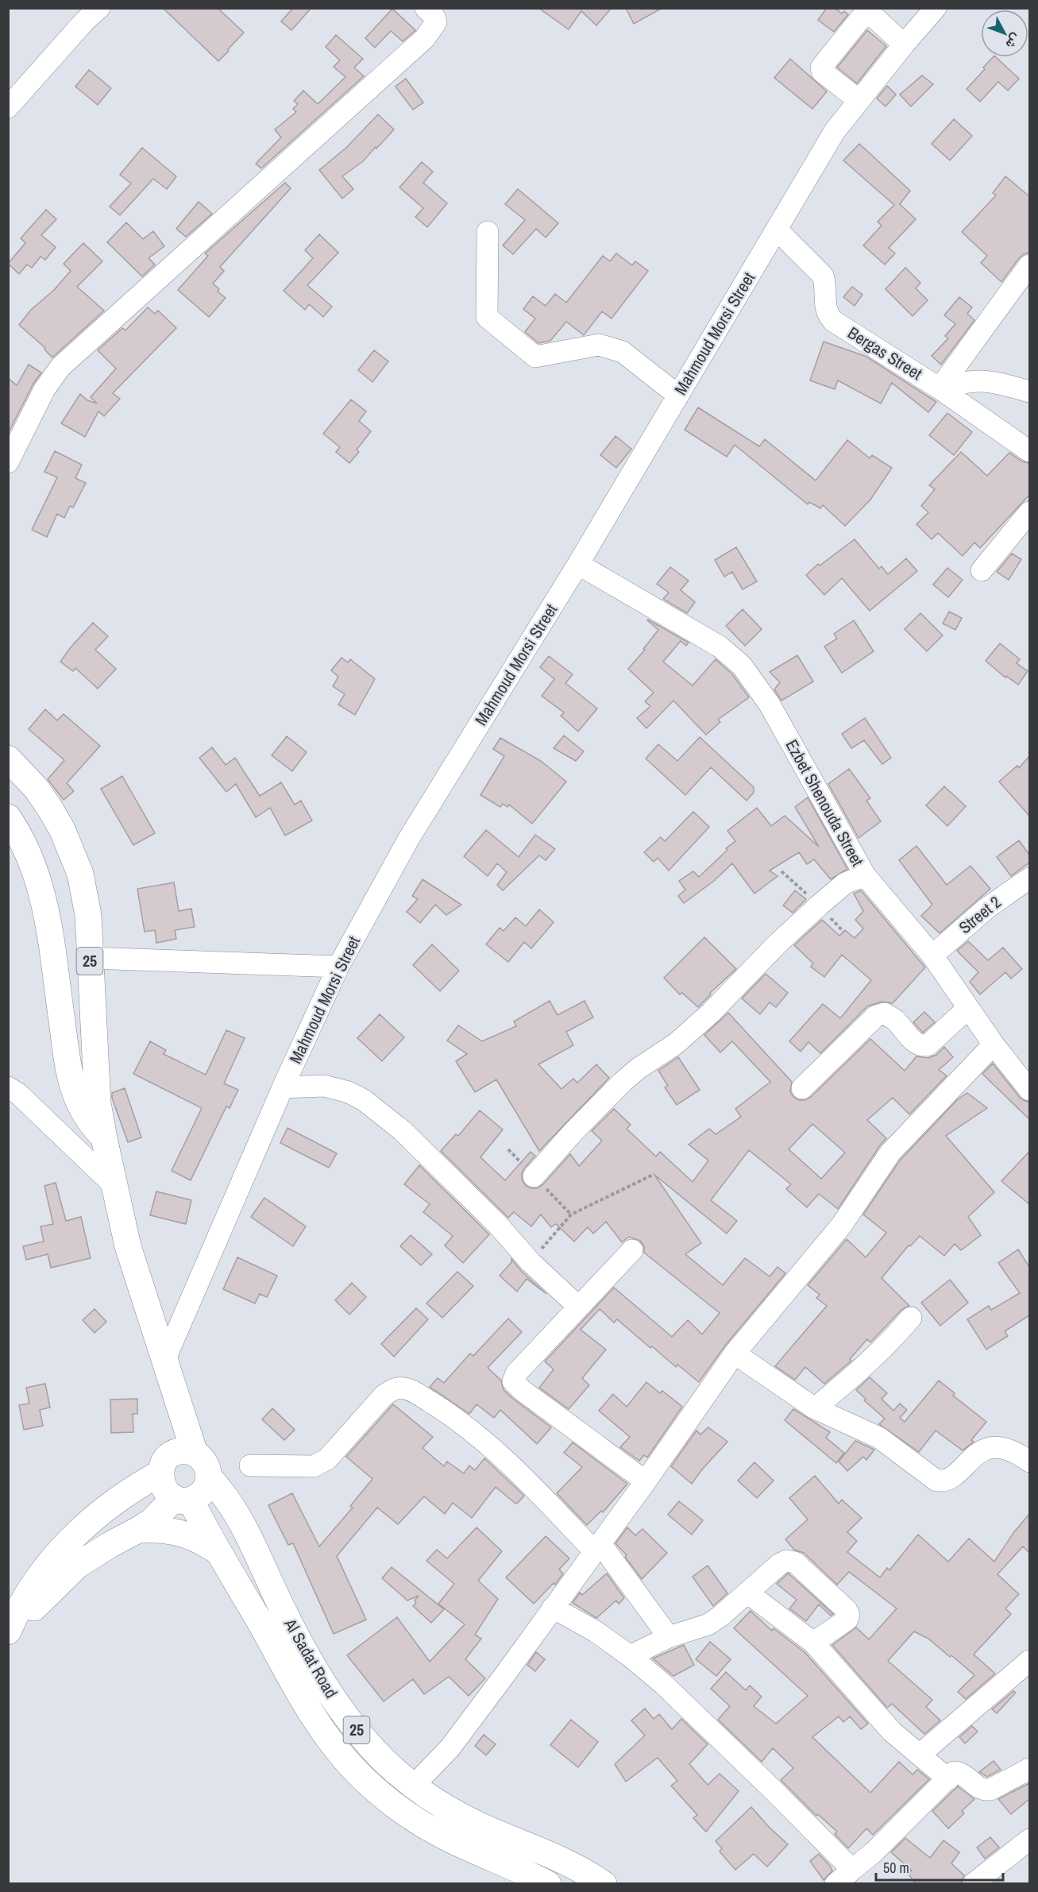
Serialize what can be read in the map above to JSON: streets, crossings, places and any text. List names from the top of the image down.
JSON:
{
  "streets": {
    "main road": ["25", "Al Sadat Road"],
    "street": [
      "Mahmoud Morsi Street",
      "Bergas Street",
      "Ezbet Shenouda Street",
      "Street 2"
    ]
  },
  "crossings": [
    ["Mahmoud Morsi Street", "Bergas Street"],
    ["Mahmoud Morsi Street", "Ezbet Shenouda Street"],
    ["Mahmoud Morsi Street", "25"],
    ["Ezbet Shenouda Street", "Street 2"],
    ["25", "Al Sadat Road"]
  ],
  "scale_bar": "50 m",
  "north": "bottom right"
}
